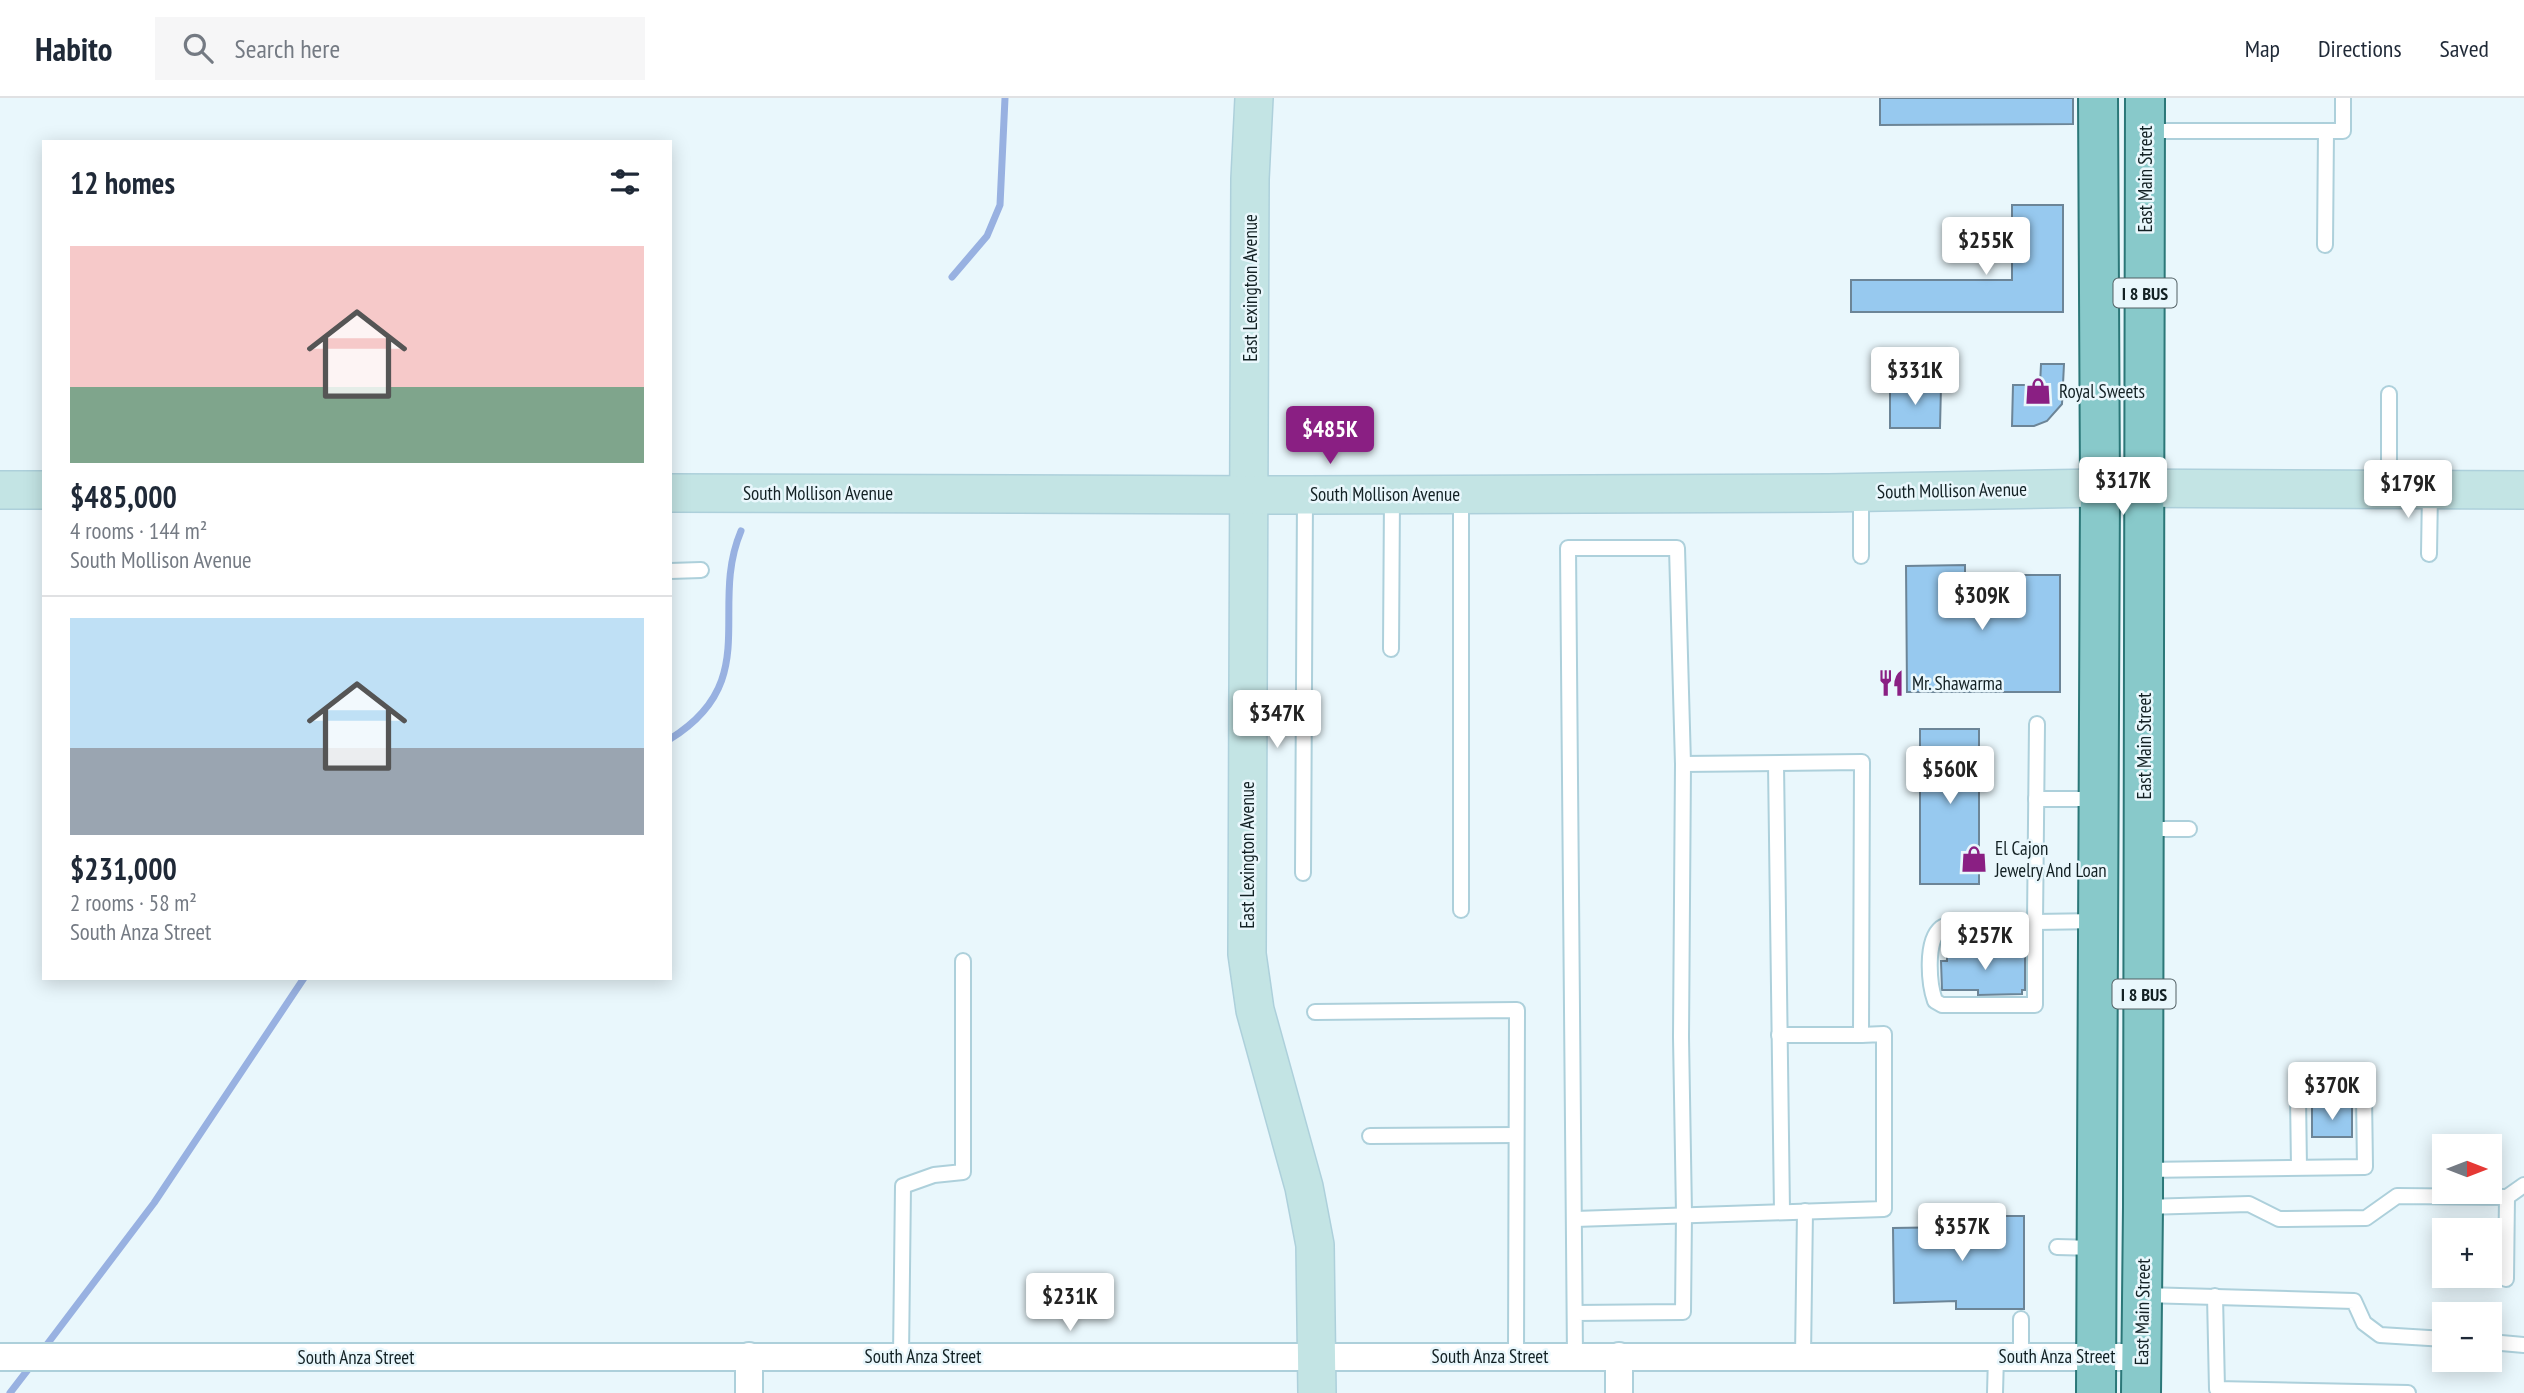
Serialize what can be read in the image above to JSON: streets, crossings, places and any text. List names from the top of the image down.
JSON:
{
  "streets": {
    "main road": [
      "East Main Street",
      "East Lexington Avenue",
      "I 8 BUS",
      "South Mollison Avenue"
    ],
    "street": ["South Anza Street"]
  },
  "crossings": [
    ["East Main Street", "South Mollison Avenue"],
    ["East Main Street", "South Anza Street"],
    ["East Lexington Avenue", "South Mollison Avenue"],
    ["East Lexington Avenue", "South Anza Street"],
    ["I 8 BUS", "South Mollison Avenue"],
    ["I 8 BUS", "South Anza Street"]
  ],
  "places": {
    "shop": ["Royal Sweets", "El Cajon Jewelry And Loan"],
    "restaurant": ["Mr. Shawarma"]
  },
  "north": "right",
  "page": {
    "header": "Habito",
    "search": "Search here",
    "nav": ["Map", "Directions", "Saved"],
    "heading": "12 homes",
    "price": [
      "$255K",
      "$331K",
      "$485K",
      "$317K",
      "$179K",
      "$309K",
      "$347K",
      "$560K",
      "$257K",
      "$370K",
      "$357K",
      "$231K"
    ],
    "list": [
      {
        "name": "$485,000",
        "note": "4 rooms · 144 m² · South Mollison Avenue"
      },
      {
        "name": "$231,000",
        "note": "2 rooms · 58 m² · South Anza Street"
      }
    ],
    "map_buttons": ["+", "−"]
  }
}
